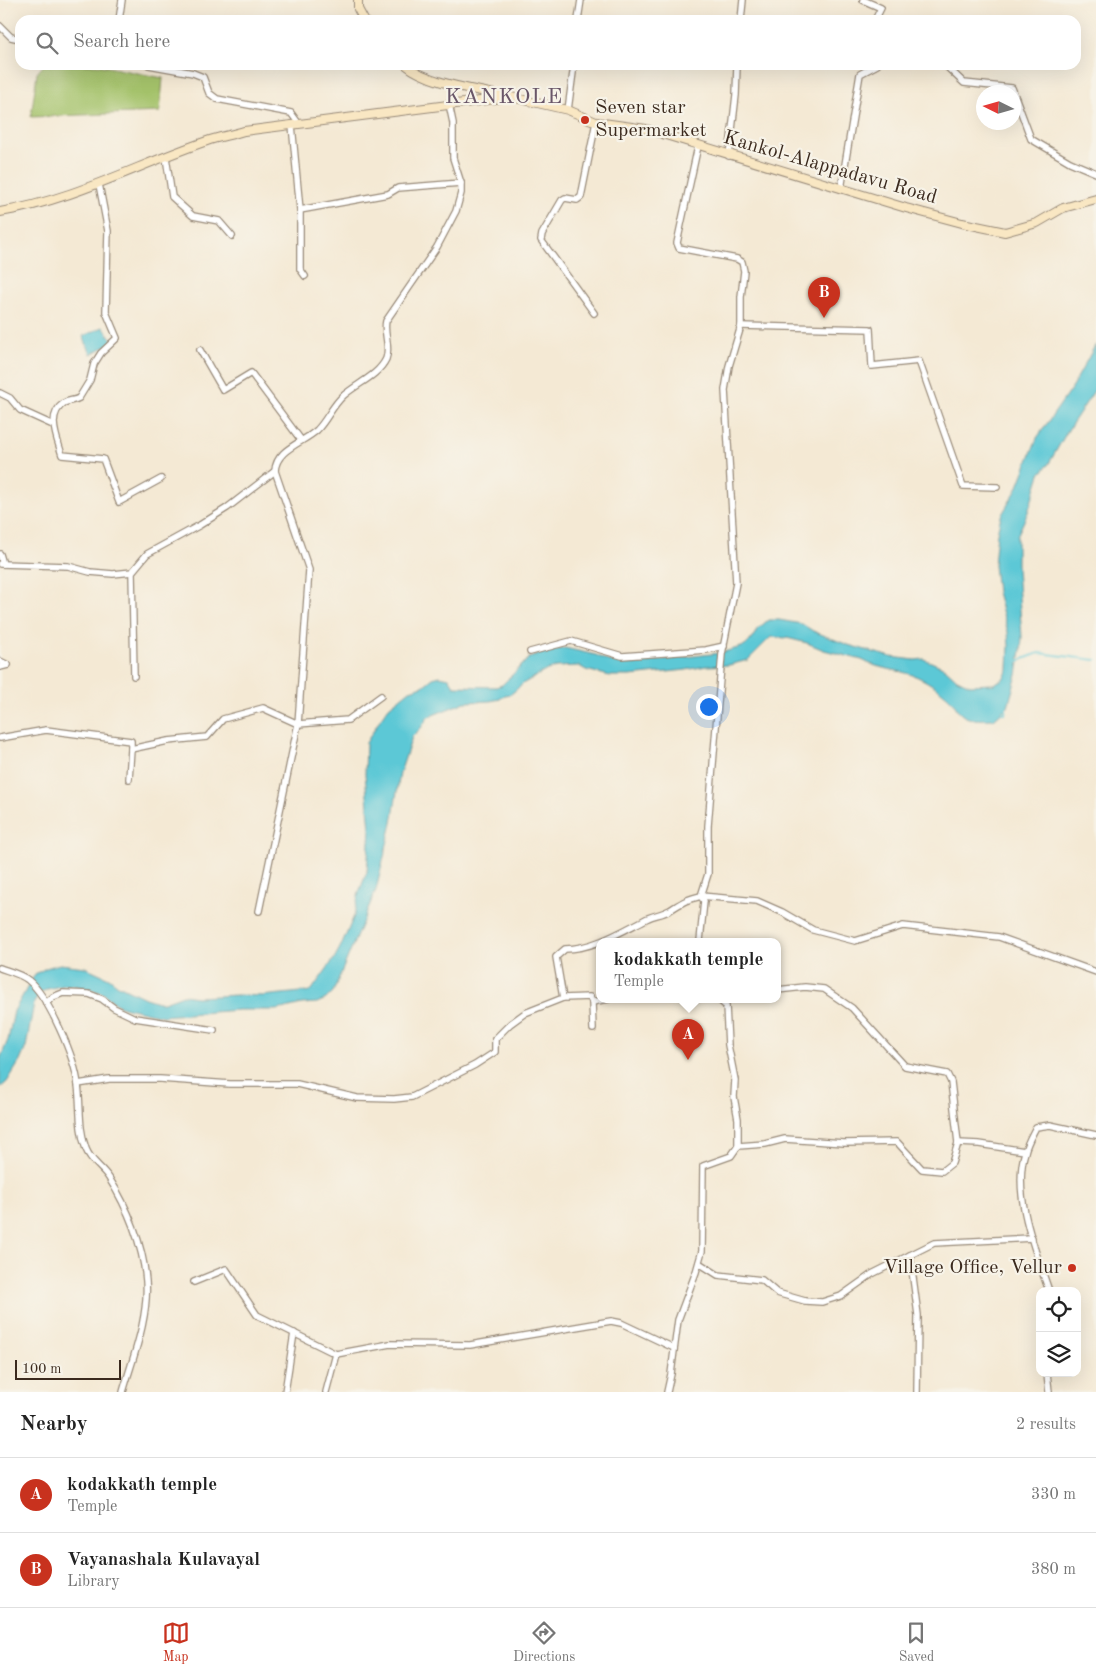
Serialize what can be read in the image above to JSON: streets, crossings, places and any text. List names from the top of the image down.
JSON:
{
  "streets": {
    "main road": ["Kankol-Alappadavu Road"]
  },
  "districts": ["KANKOLE"],
  "places": ["Seven star Supermarket", "Village Office, Vellur"],
  "scale_bar": "100 m",
  "north": "left",
  "page": {
    "search": "Search here",
    "pins": ["B", "A"],
    "popup": ["kodakkath temple", "Temple"],
    "scale": "100 m",
    "heading": ["Nearby", "2 results"],
    "list": [
      {
        "mark": "A",
        "name": "kodakkath temple",
        "note": "Temple",
        "value": "330 m"
      },
      {
        "mark": "B",
        "name": "Vayanashala Kulavayal",
        "note": "Library",
        "value": "380 m"
      }
    ],
    "nav": ["Map", "Directions", "Saved"]
  }
}
